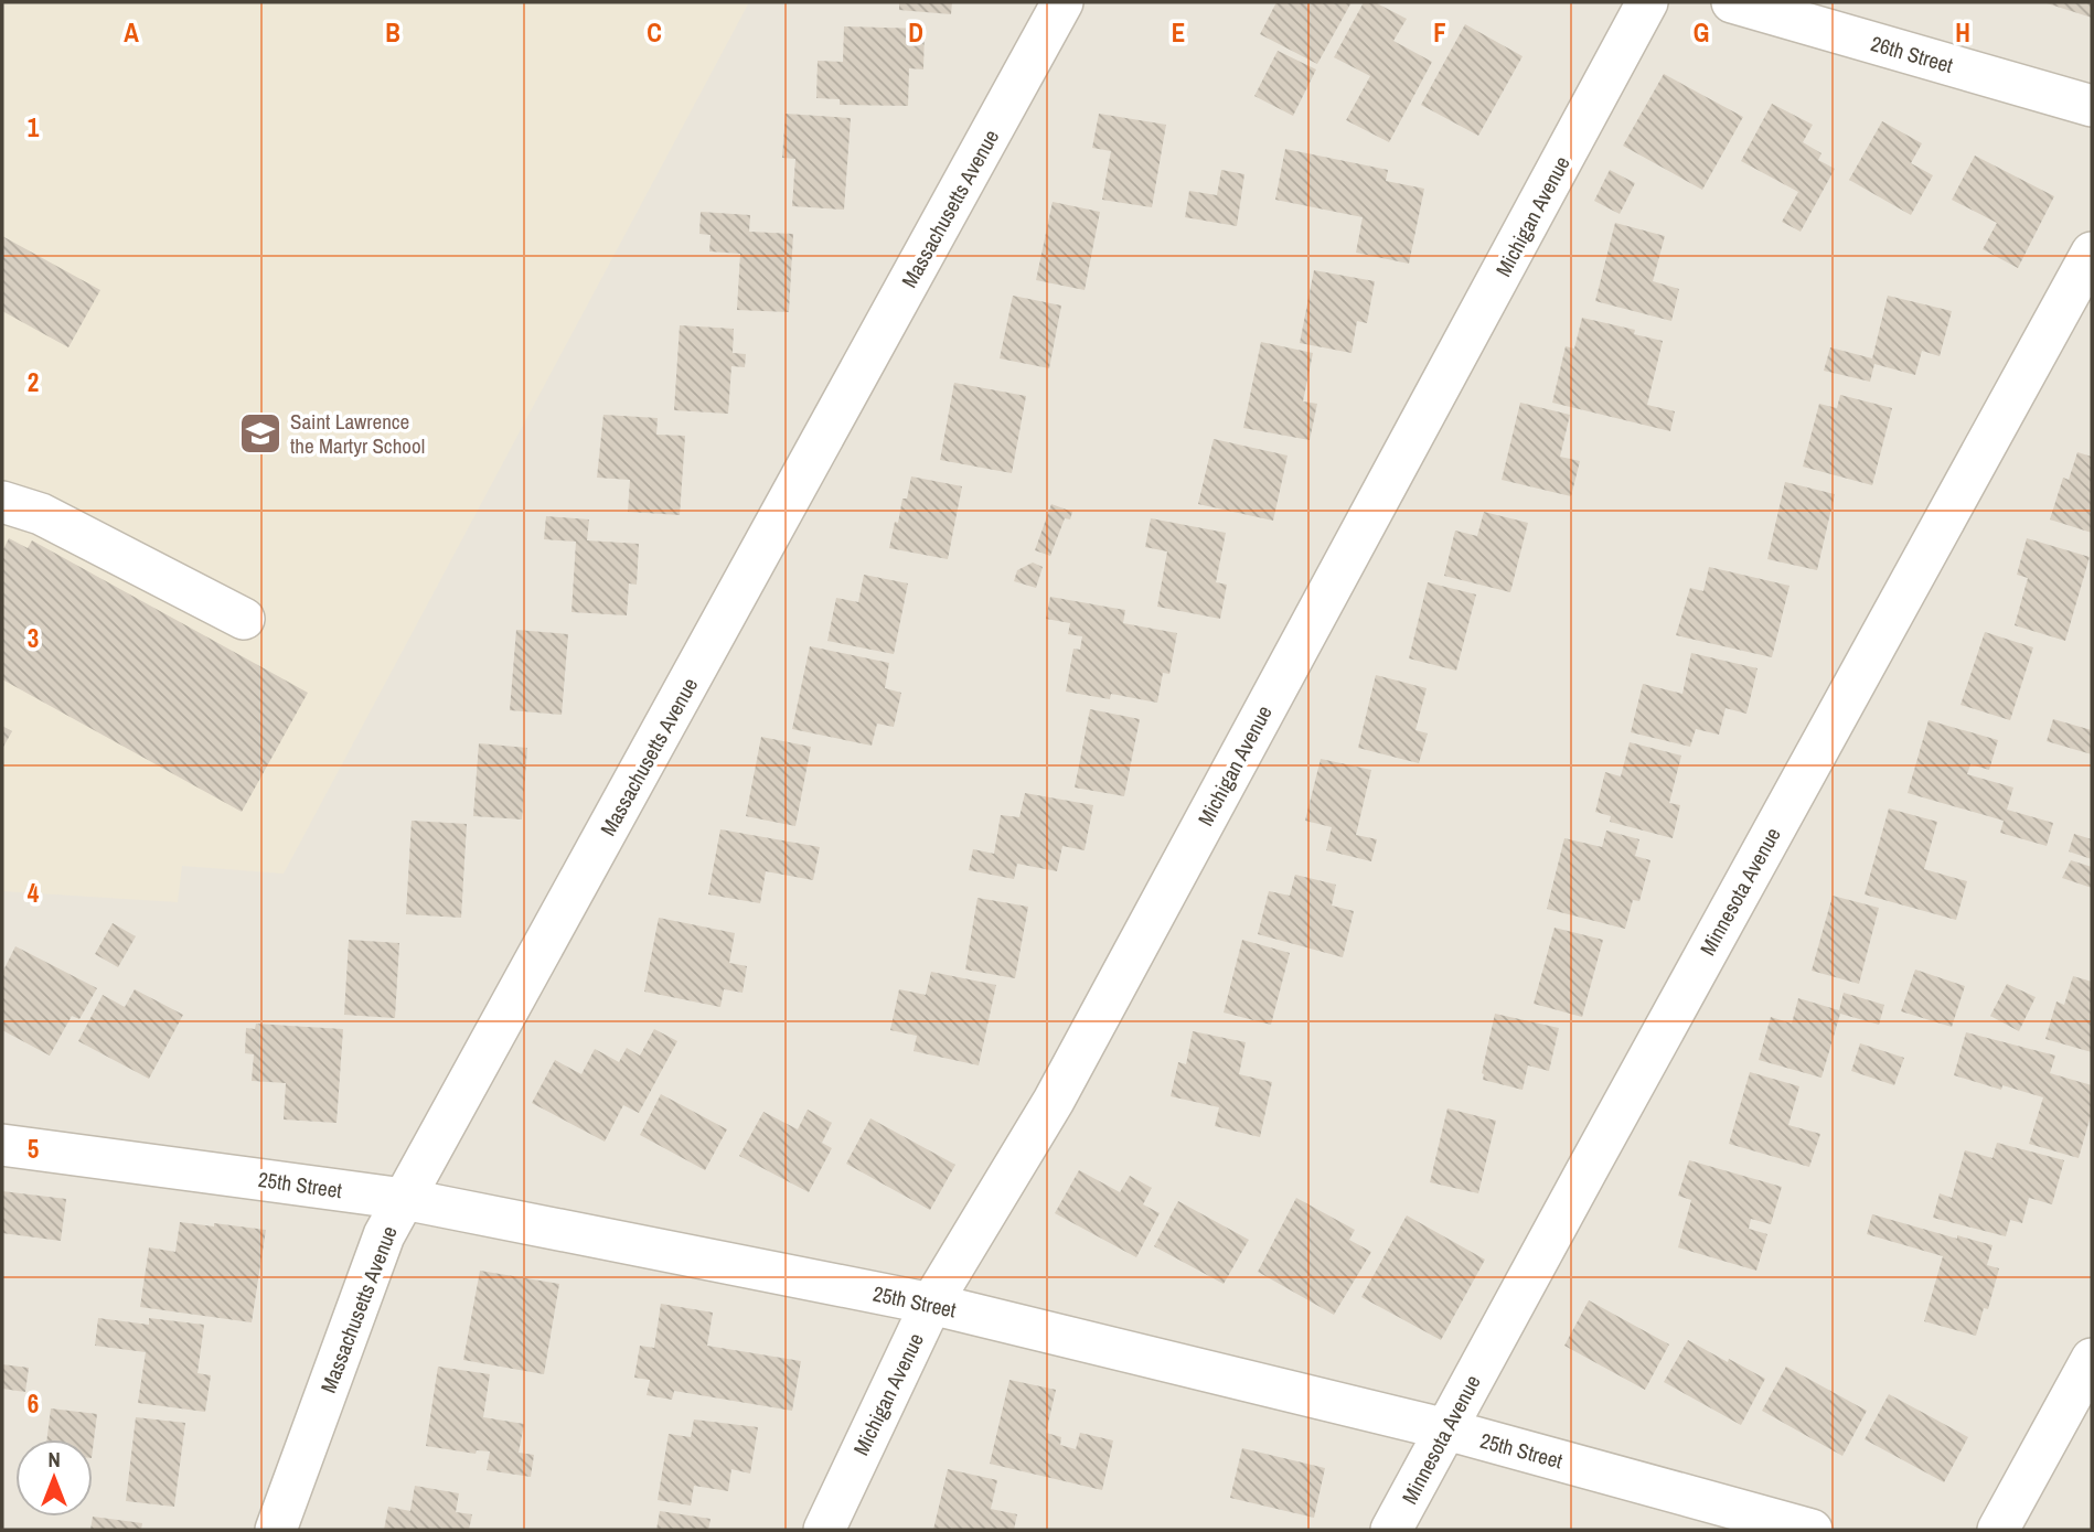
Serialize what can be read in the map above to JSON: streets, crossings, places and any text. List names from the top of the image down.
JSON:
{
  "streets": {
    "street": [
      "26th Street",
      "Massachusetts Avenue",
      "Michigan Avenue",
      "Minnesota Avenue",
      "25th Street"
    ]
  },
  "crossings": [
    ["Massachusetts Avenue", "25th Street"],
    ["Michigan Avenue", "25th Street"],
    ["Minnesota Avenue", "25th Street"]
  ],
  "places": {
    "school or university": ["Saint Lawrence the Martyr School"]
  },
  "north": "top",
  "grid": {
    "columns": [
      "A",
      "B",
      "C",
      "D",
      "E",
      "F",
      "G",
      "H"
    ],
    "rows": [
      "1",
      "2",
      "3",
      "4",
      "5",
      "6"
    ]
  }
}
